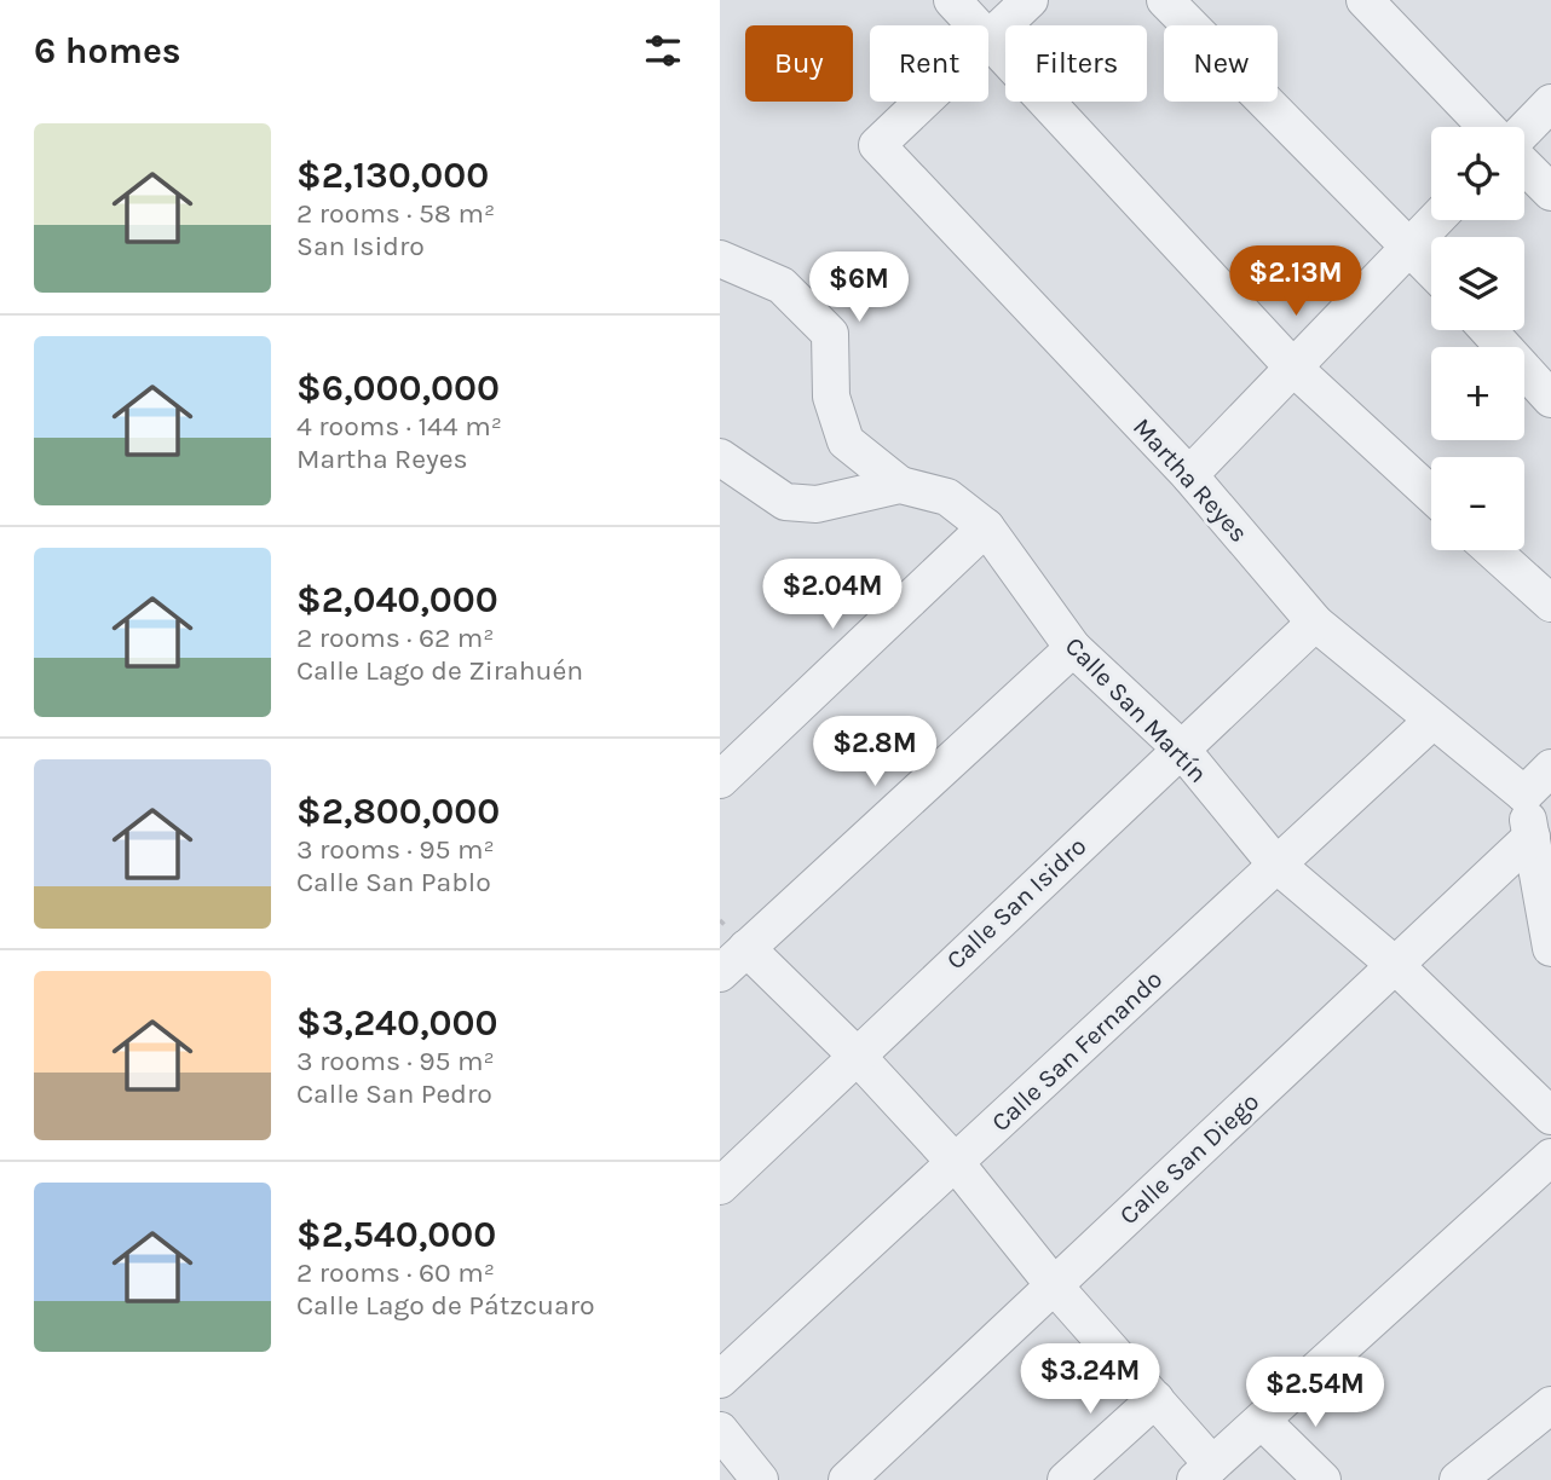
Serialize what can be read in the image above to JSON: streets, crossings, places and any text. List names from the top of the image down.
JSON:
{
  "streets": {
    "street": [
      "Martha Reyes",
      "Calle San Martín",
      "Calle San Isidro",
      "Calle San Fernando",
      "Calle San Diego"
    ]
  },
  "crossings": [
    ["Martha Reyes", "Calle San Isidro"],
    ["Martha Reyes", "Calle San Fernando"],
    ["Calle San Martín", "Calle San Isidro"],
    ["Calle San Martín", "Calle San Fernando"],
    ["Calle San Martín", "Calle San Diego"]
  ],
  "page": {
    "heading": "6 homes",
    "chip": [
      "Buy",
      "Rent",
      "Filters",
      "New"
    ],
    "list": [
      {
        "name": "$2,130,000",
        "note": "2 rooms · 58 m² · San Isidro"
      },
      {
        "name": "$6,000,000",
        "note": "4 rooms · 144 m² · Martha Reyes"
      },
      {
        "name": "$2,040,000",
        "note": "2 rooms · 62 m² · Calle Lago de Zirahuén"
      },
      {
        "name": "$2,800,000",
        "note": "3 rooms · 95 m² · Calle San Pablo"
      },
      {
        "name": "$3,240,000",
        "note": "3 rooms · 95 m² · Calle San Pedro"
      },
      {
        "name": "$2,540,000",
        "note": "2 rooms · 60 m² · Calle Lago de Pátzcuaro"
      }
    ],
    "map_buttons": ["+", "−"],
    "price": [
      "$2.13M",
      "$6M",
      "$2.04M",
      "$2.8M",
      "$3.24M",
      "$2.54M"
    ]
  }
}
